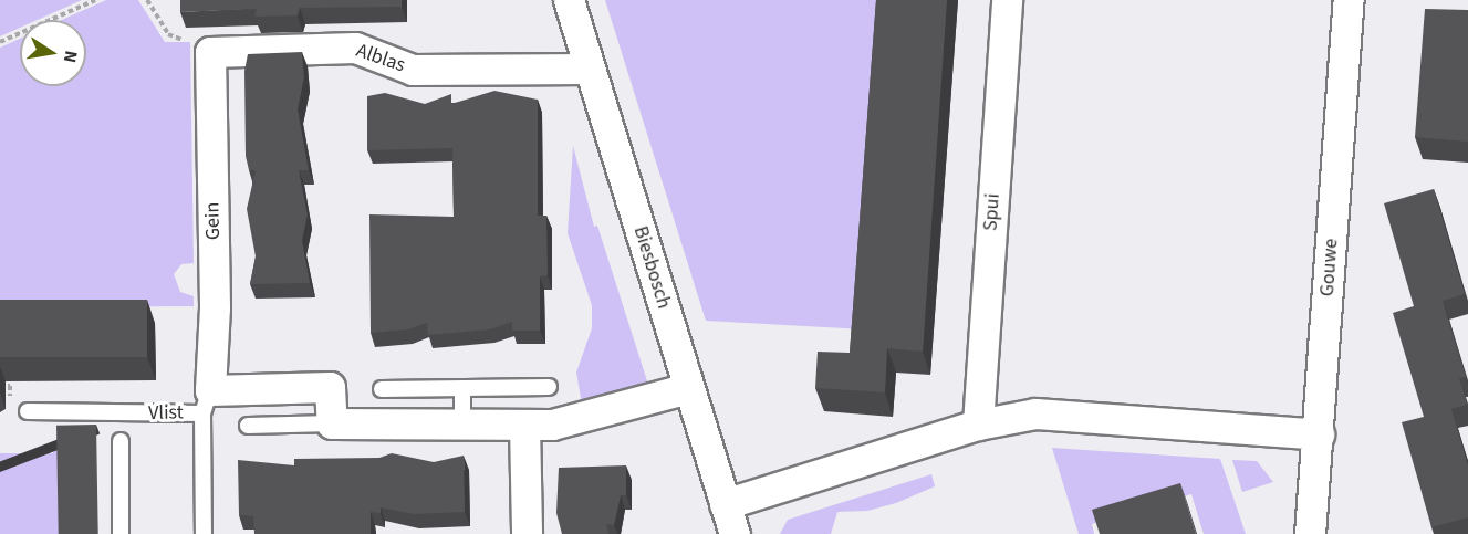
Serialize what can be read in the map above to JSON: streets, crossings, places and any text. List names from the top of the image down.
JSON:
{
  "streets": {
    "street": [
      "Alblas",
      "Spui",
      "Gein",
      "Biesbosch",
      "Gouwe",
      "Vlist"
    ]
  },
  "crossings": [
    ["Alblas", "Gein"],
    ["Alblas", "Biesbosch"],
    ["Gein", "Vlist"]
  ],
  "north": "right"
}
